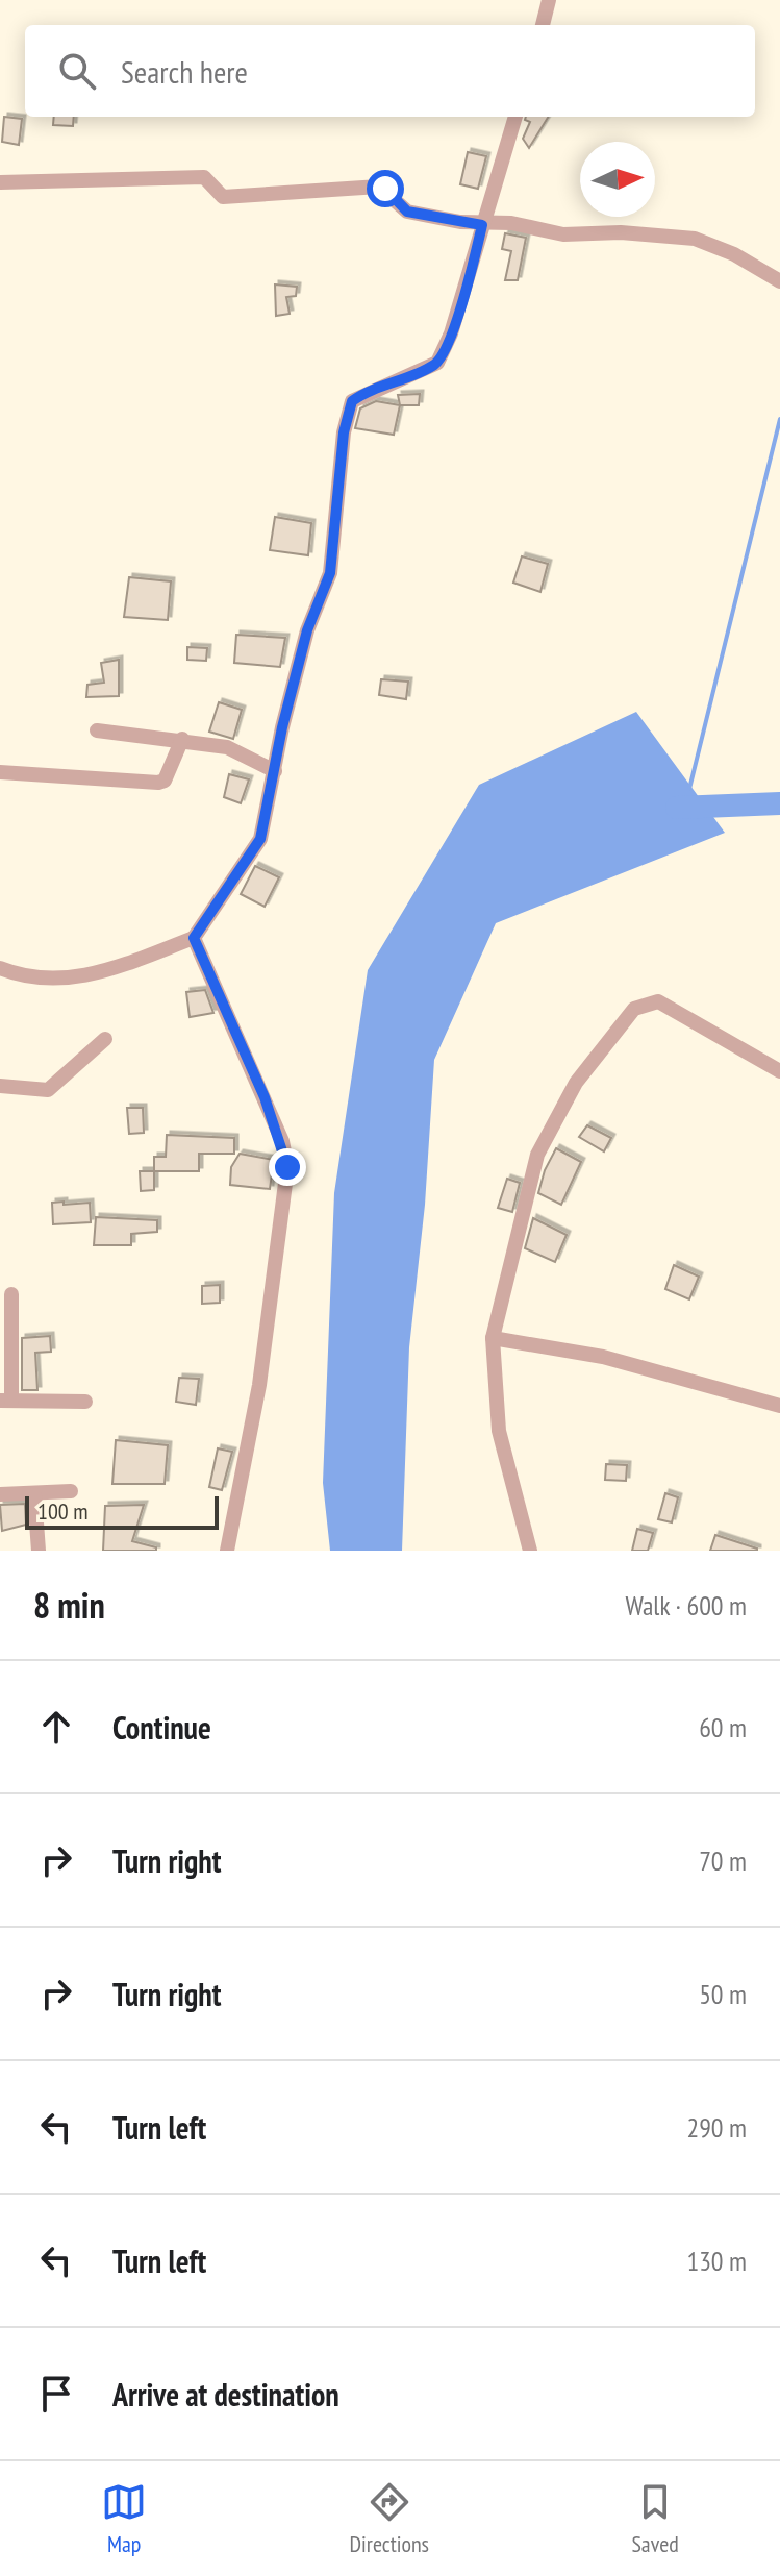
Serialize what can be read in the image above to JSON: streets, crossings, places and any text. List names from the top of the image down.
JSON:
{
  "scale_bar": "100 m",
  "north": "right",
  "page": {
    "search": "Search here",
    "scale": "100 m",
    "heading": ["8 min", "Walk · 600 m"],
    "list": [
      ["Continue", "60 m"],
      ["Turn right", "70 m"],
      ["Turn right", "50 m"],
      ["Turn left", "290 m"],
      ["Turn left", "130 m"],
      "Arrive at destination"
    ],
    "nav": ["Map", "Directions", "Saved"]
  }
}
